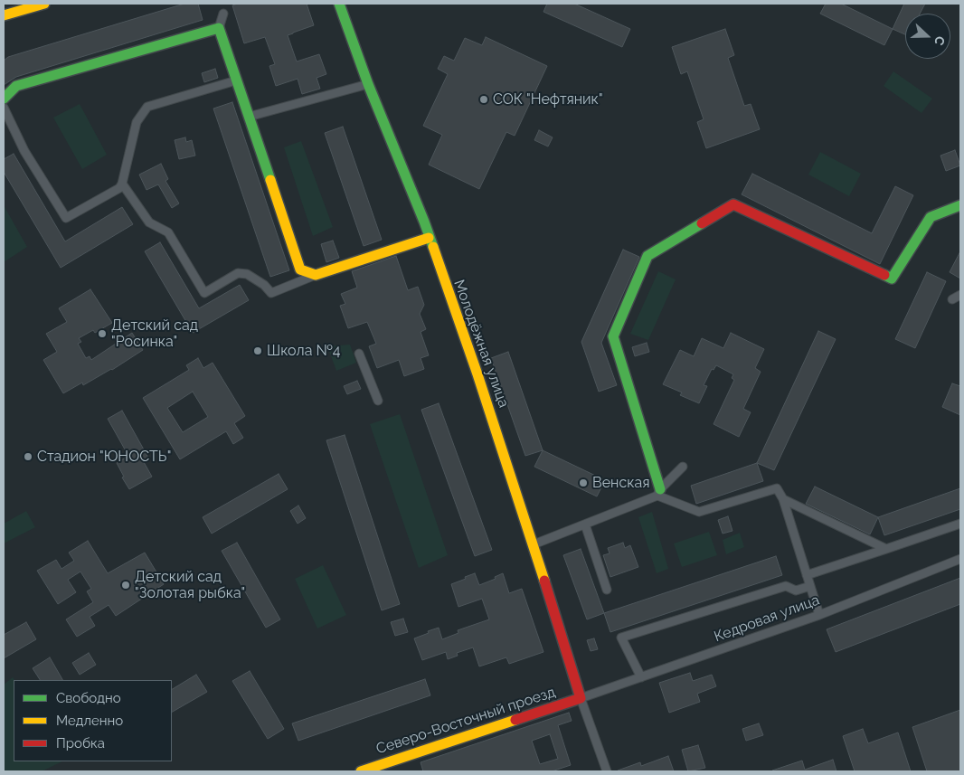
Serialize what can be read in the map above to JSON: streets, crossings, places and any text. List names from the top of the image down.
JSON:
{
  "streets": {
    "street": ["Молодёжная улица", "Кедровая улица", "Северо-Восточный проезд"]
  },
  "crossings": [
    ["Молодёжная улица", "Кедровая улица"],
    ["Молодёжная улица", "Северо-Восточный проезд"],
    ["Кедровая улица", "Северо-Восточный проезд"]
  ],
  "places": [
    "СОК \"Нефтяник\"",
    "Детский сад \"Росинка\"",
    "Школа №4",
    "Стадион \"ЮНОСТЬ\"",
    "Венская",
    "Детский сад \"Золотая рыбка\""
  ],
  "legend": ["Свободно", "Медленно", "Пробка"],
  "north": "right"
}
